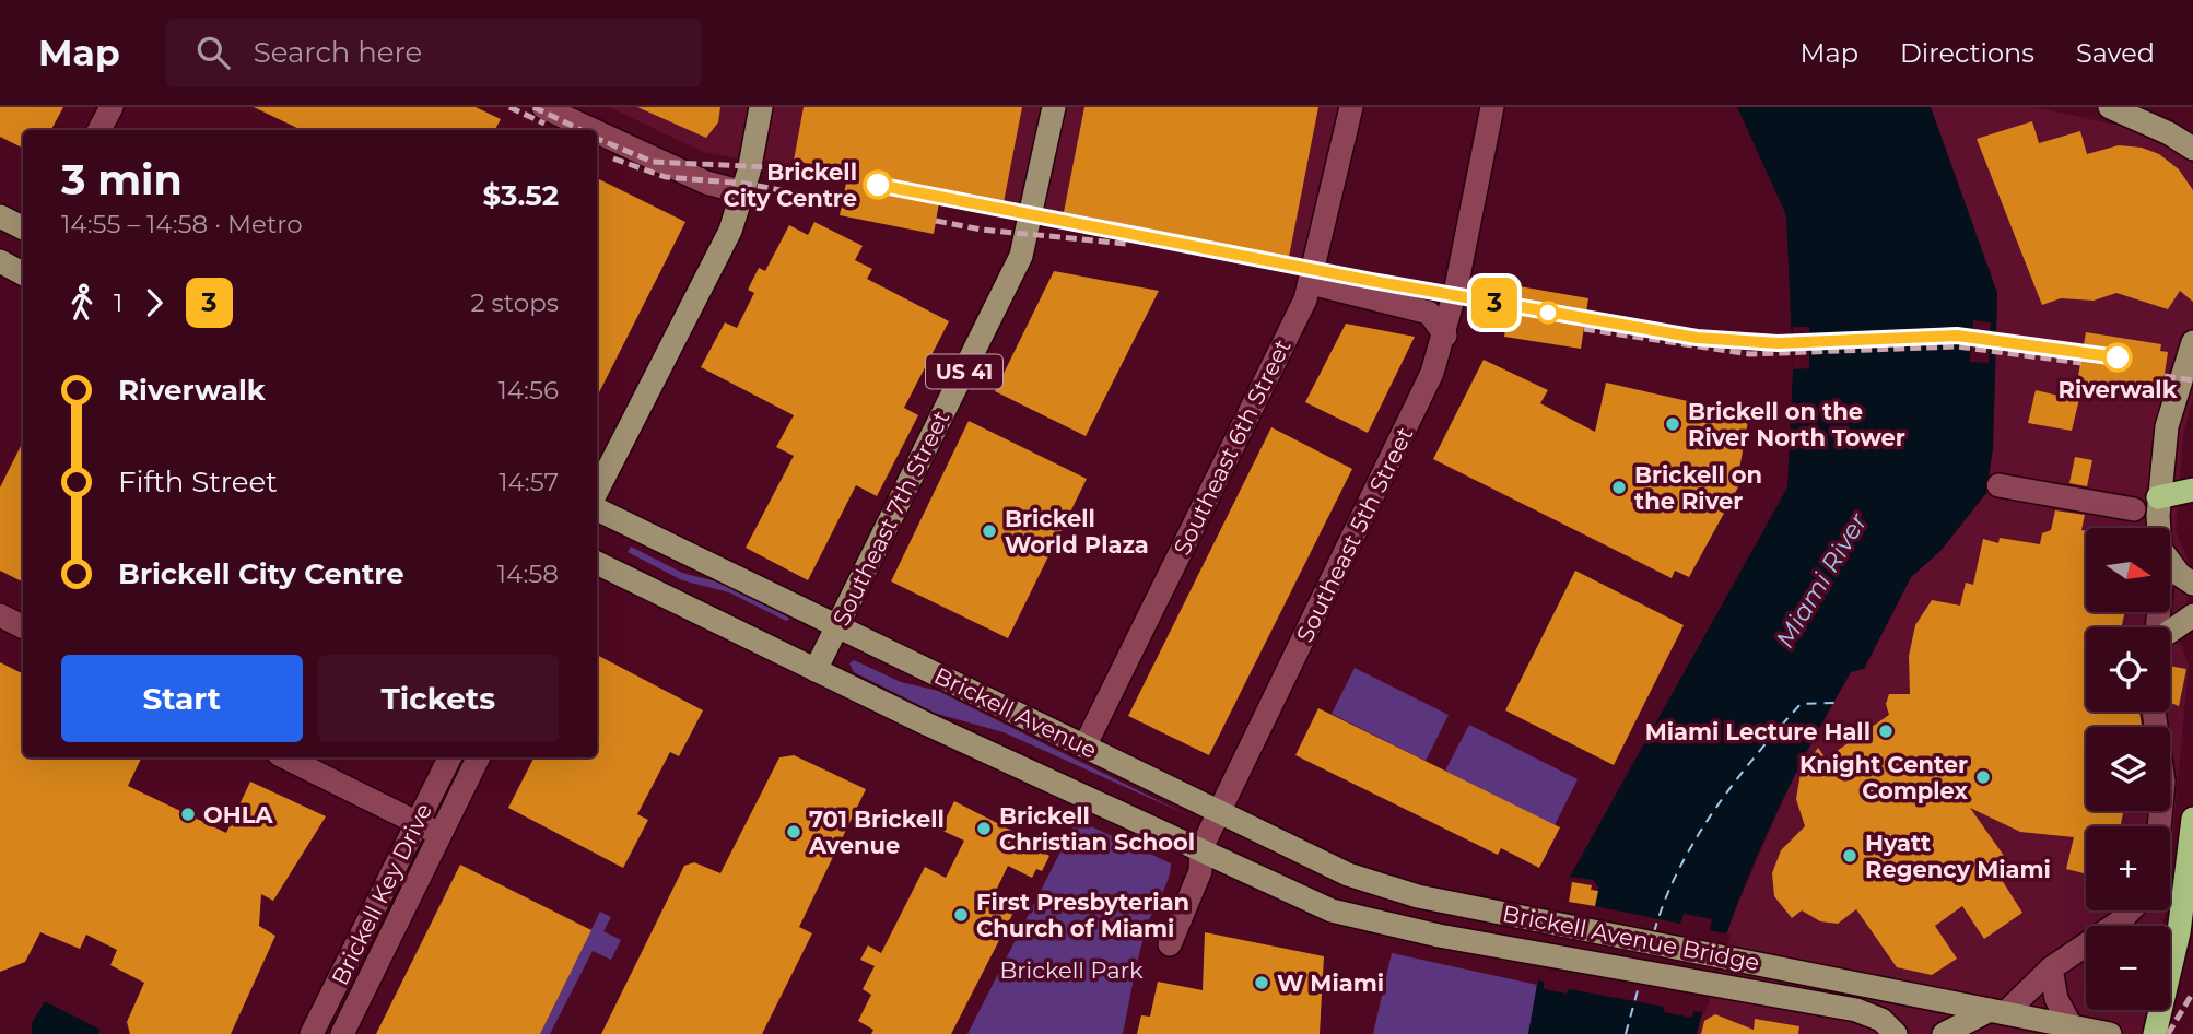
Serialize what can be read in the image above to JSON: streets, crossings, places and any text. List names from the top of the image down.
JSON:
{
  "streets": {
    "main road": [
      "US 41",
      "Southeast 7th Street",
      "Brickell Avenue",
      "Brickell Avenue Bridge"
    ],
    "street": ["Southeast 6th Street", "Southeast 5th Street", "Brickell Key Drive"]
  },
  "crossings": [
    ["Southeast 6th Street", "Brickell Avenue"],
    ["Southeast 7th Street", "Brickell Avenue"],
    ["Southeast 5th Street", "Brickell Avenue"],
    ["Brickell Avenue", "Brickell Avenue Bridge"]
  ],
  "water": ["Miami River"],
  "parks": ["Brickell Park"],
  "places": [
    "Brickell City Centre",
    "Riverwalk",
    "Brickell on the River North Tower",
    "Brickell on the River",
    "Brickell World Plaza",
    "Miami Lecture Hall",
    "Knight Center Complex",
    "OHLA",
    "Brickell Christian School",
    "701 Brickell Avenue",
    "Hyatt Regency Miami",
    "First Presbyterian Church of Miami",
    "W Miami"
  ],
  "lines": ["metro line 3"],
  "north": "right",
  "page": {
    "header": "Map",
    "search": "Search here",
    "nav": ["Map", "Directions", "Saved"],
    "on_map": "3",
    "heading": ["3 min", "14:55 – 14:58 · Metro", "$3.52"],
    "legs": ["1", "3", "2 stops"],
    "list": [
      {
        "name": "Riverwalk",
        "value": "14:56"
      },
      {
        "name": "Fifth Street",
        "value": "14:57"
      },
      {
        "name": "Brickell City Centre",
        "value": "14:58"
      }
    ],
    "map_buttons": ["+", "−"],
    "buttons": ["Start", "Tickets"]
  }
}
